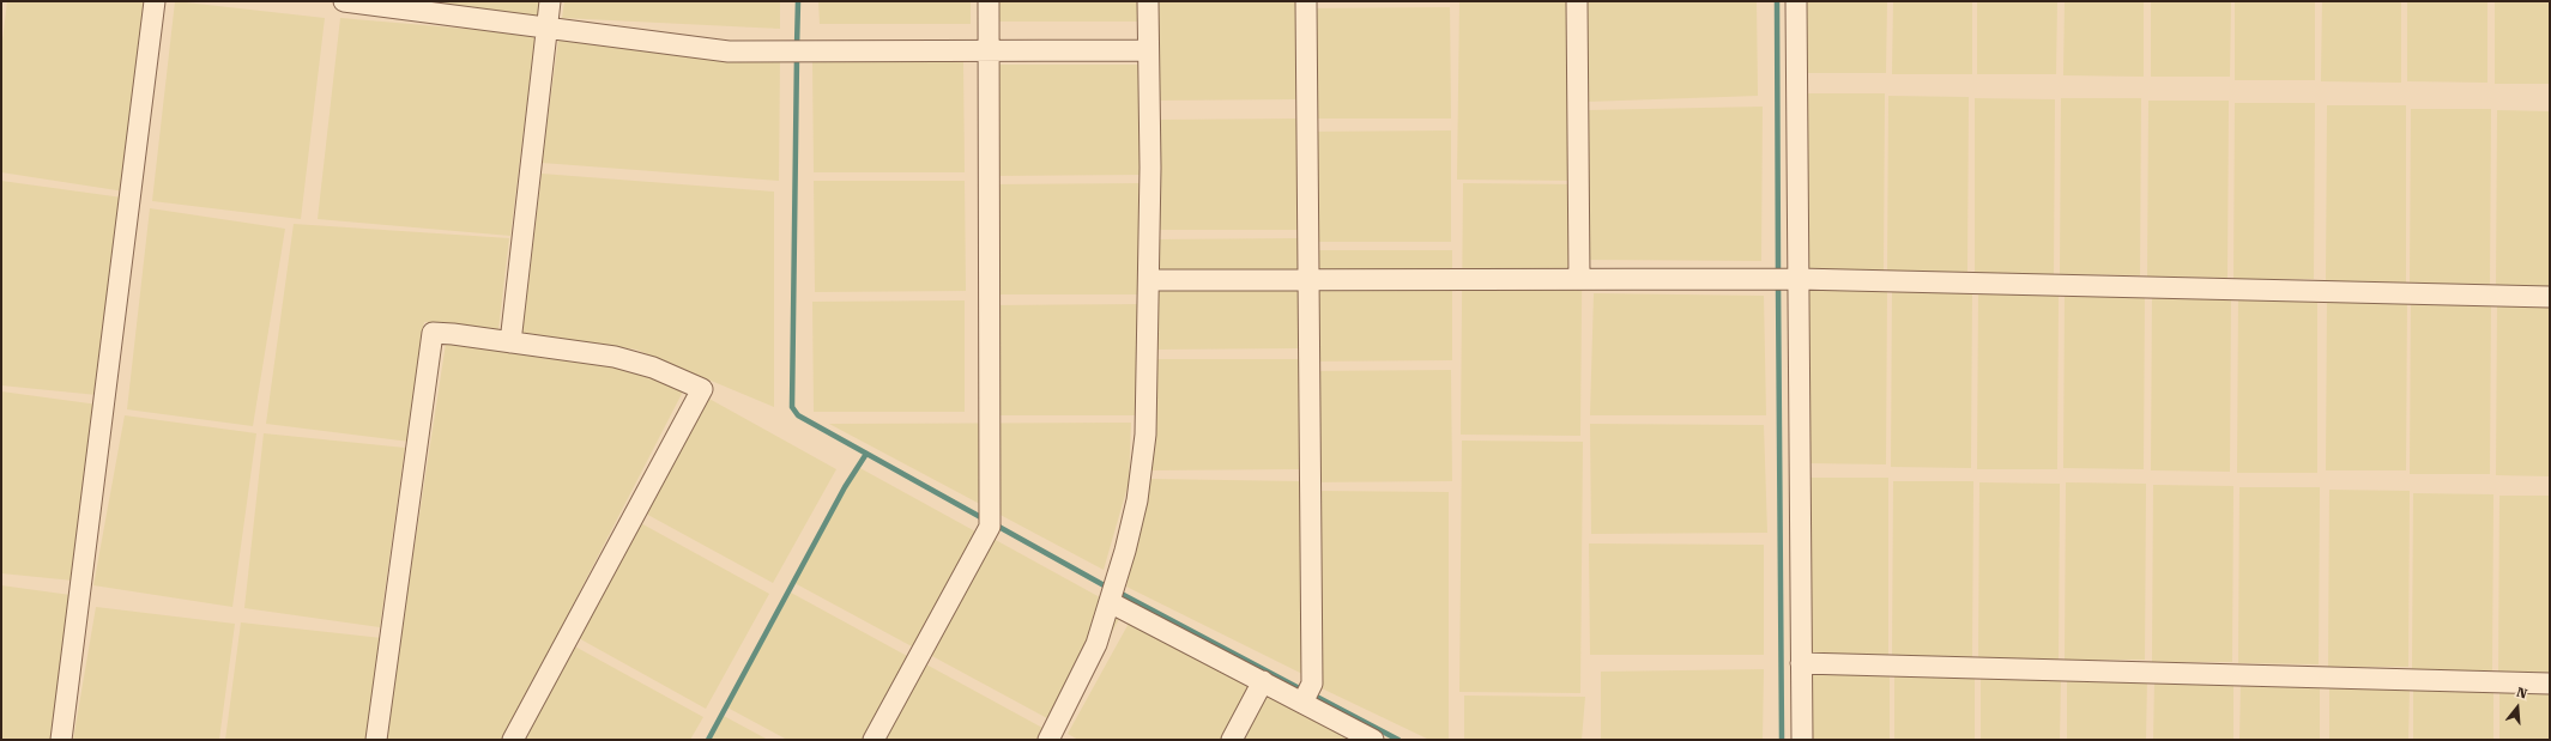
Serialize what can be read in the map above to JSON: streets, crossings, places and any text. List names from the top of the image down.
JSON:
{
  "north": "top"
}
